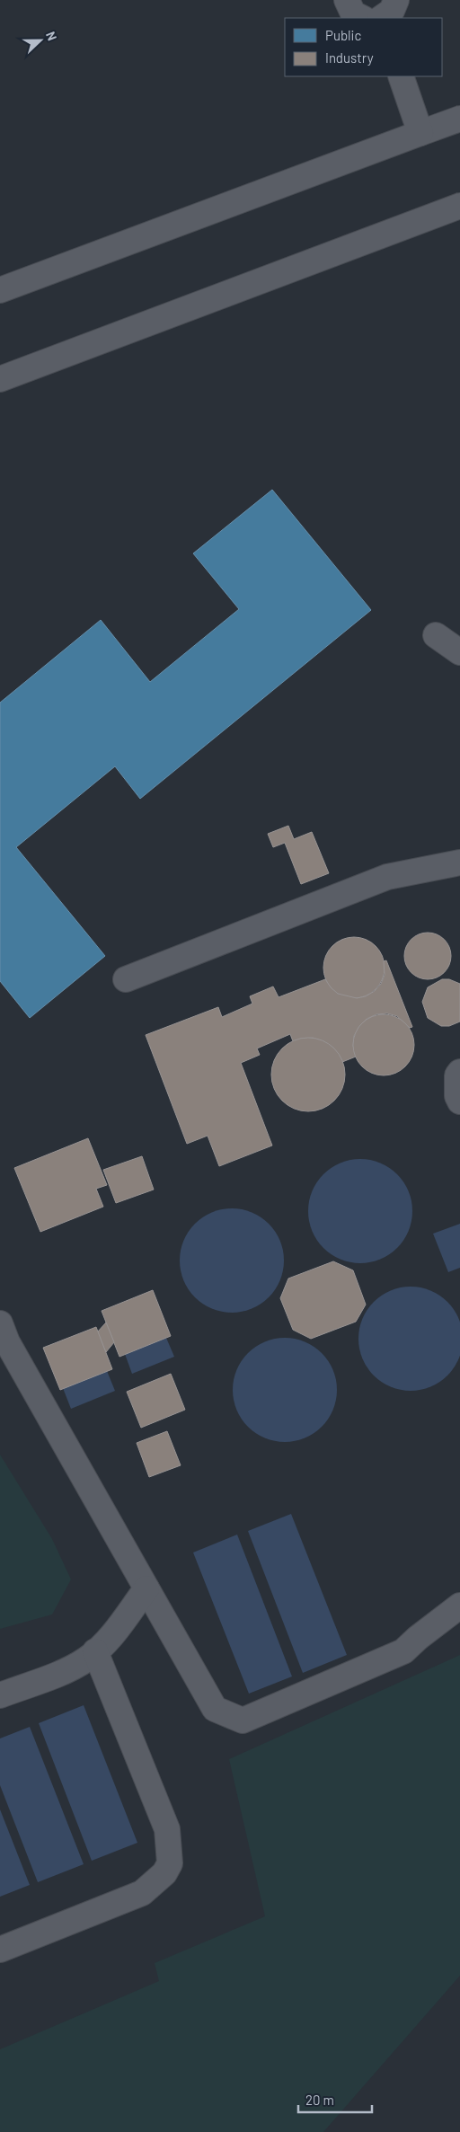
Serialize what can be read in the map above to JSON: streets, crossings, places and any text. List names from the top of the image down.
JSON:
{
  "legend": ["Public", "Industry"],
  "scale_bar": "20 m",
  "north": "right"
}
